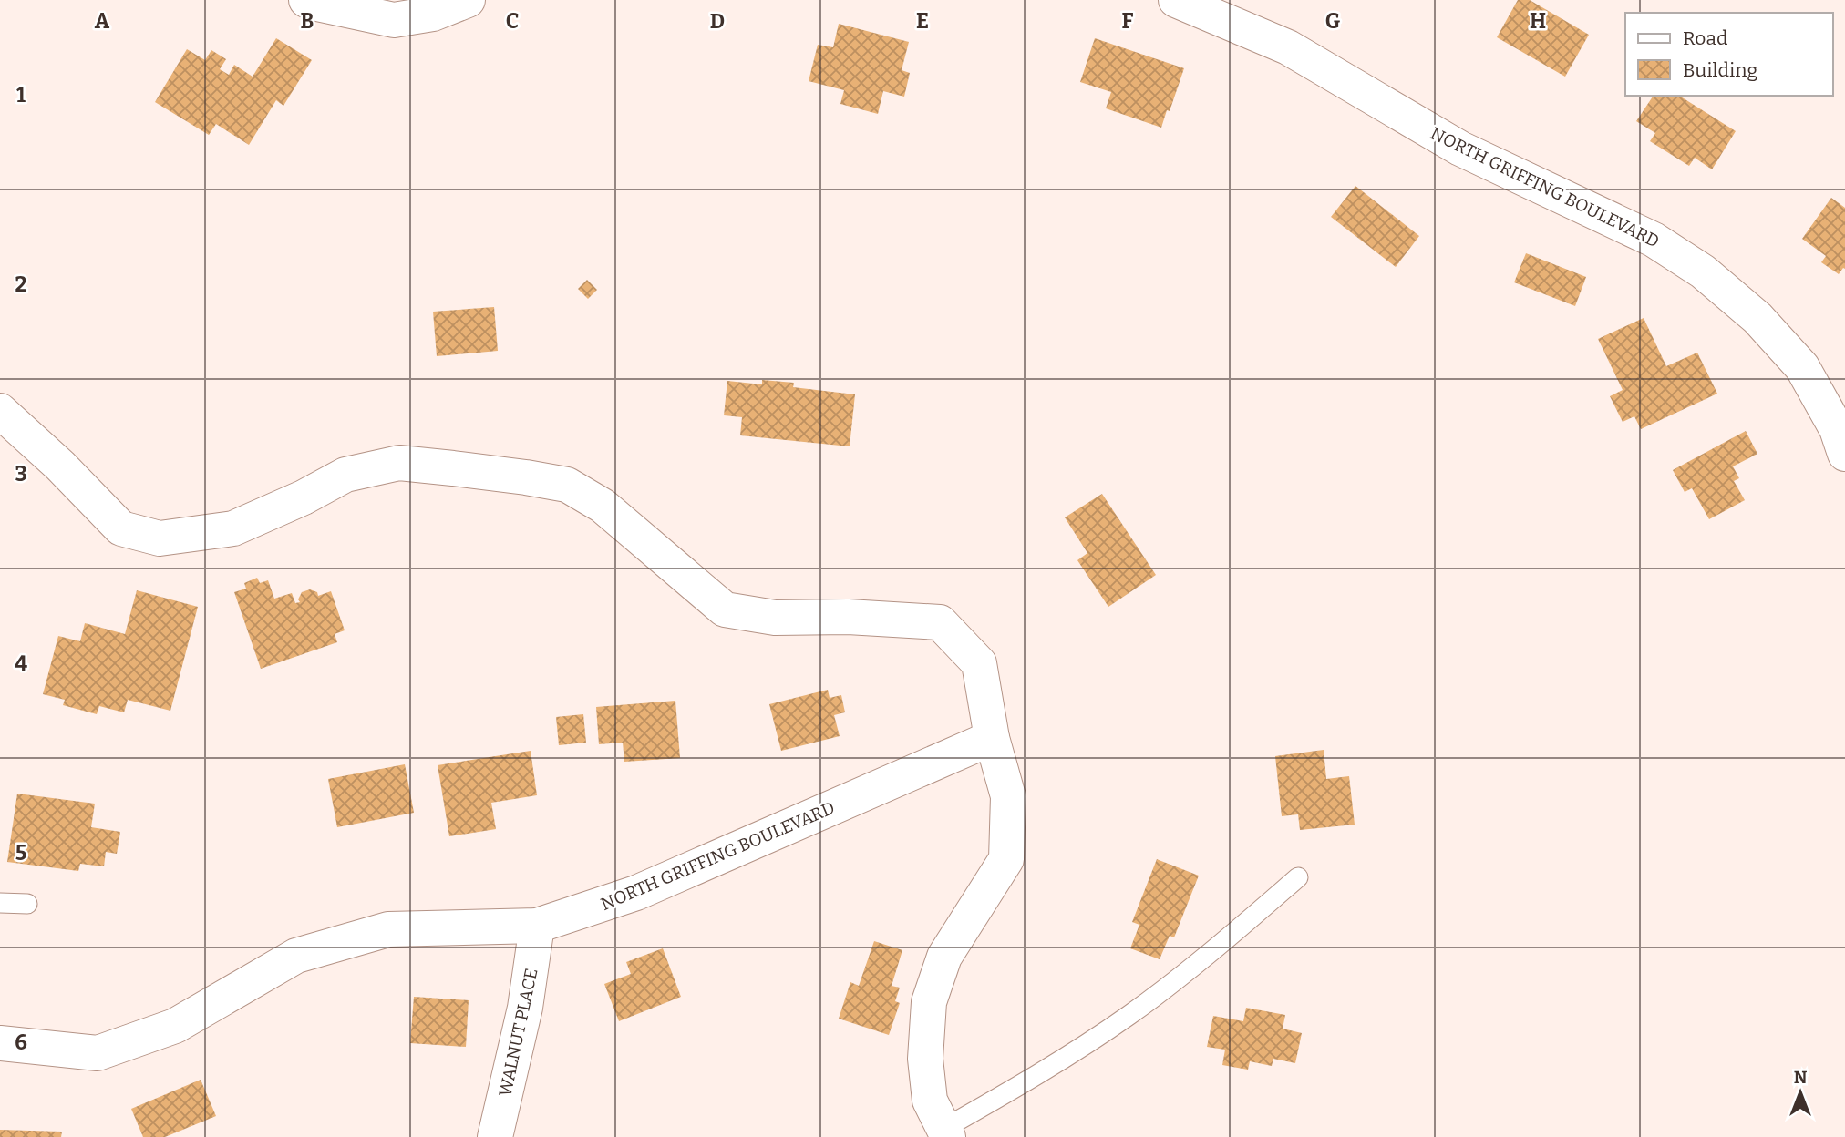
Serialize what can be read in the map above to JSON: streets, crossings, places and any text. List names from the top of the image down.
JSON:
{
  "streets": {
    "street": ["NORTH GRIFFING BOULEVARD", "WALNUT PLACE"]
  },
  "crossings": [
    ["NORTH GRIFFING BOULEVARD", "WALNUT PLACE"]
  ],
  "legend": ["Road", "Building"],
  "north": "top",
  "grid": {
    "columns": [
      "A",
      "B",
      "C",
      "D",
      "E",
      "F",
      "G",
      "H"
    ],
    "rows": [
      "1",
      "2",
      "3",
      "4",
      "5",
      "6"
    ]
  }
}
